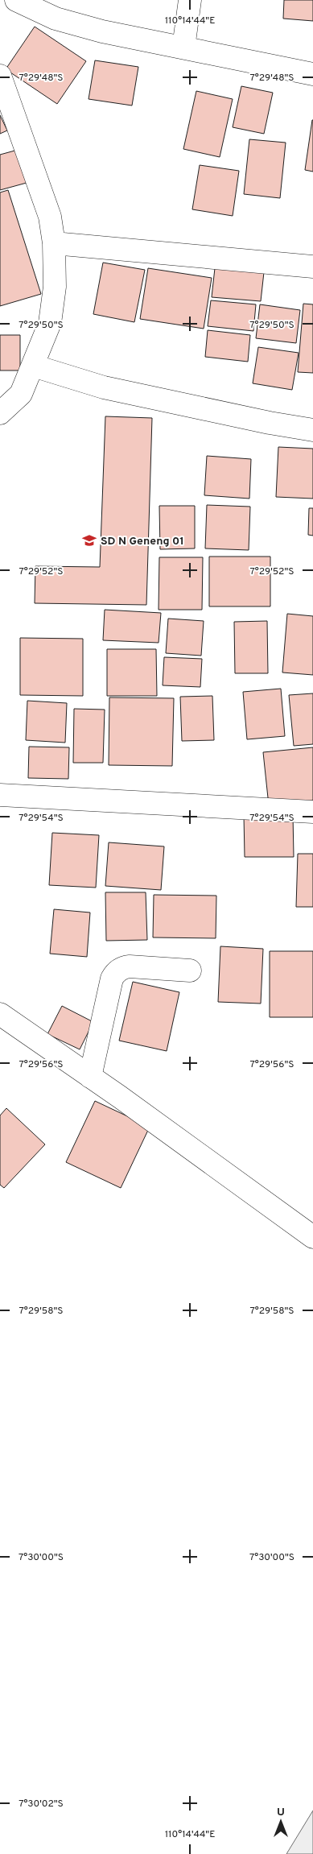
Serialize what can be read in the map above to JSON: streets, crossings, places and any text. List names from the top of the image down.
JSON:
{
  "places": {
    "school or university": ["SD N Geneng 01"]
  },
  "north": "top",
  "coordinates": [
    "110°14'44\"E",
    "7°29'48\"S",
    "7°29'50\"S",
    "7°29'52\"S",
    "7°29'54\"S",
    "7°29'56\"S",
    "7°29'58\"S",
    "7°30'00\"S",
    "7°30'02\"S"
  ]
}
